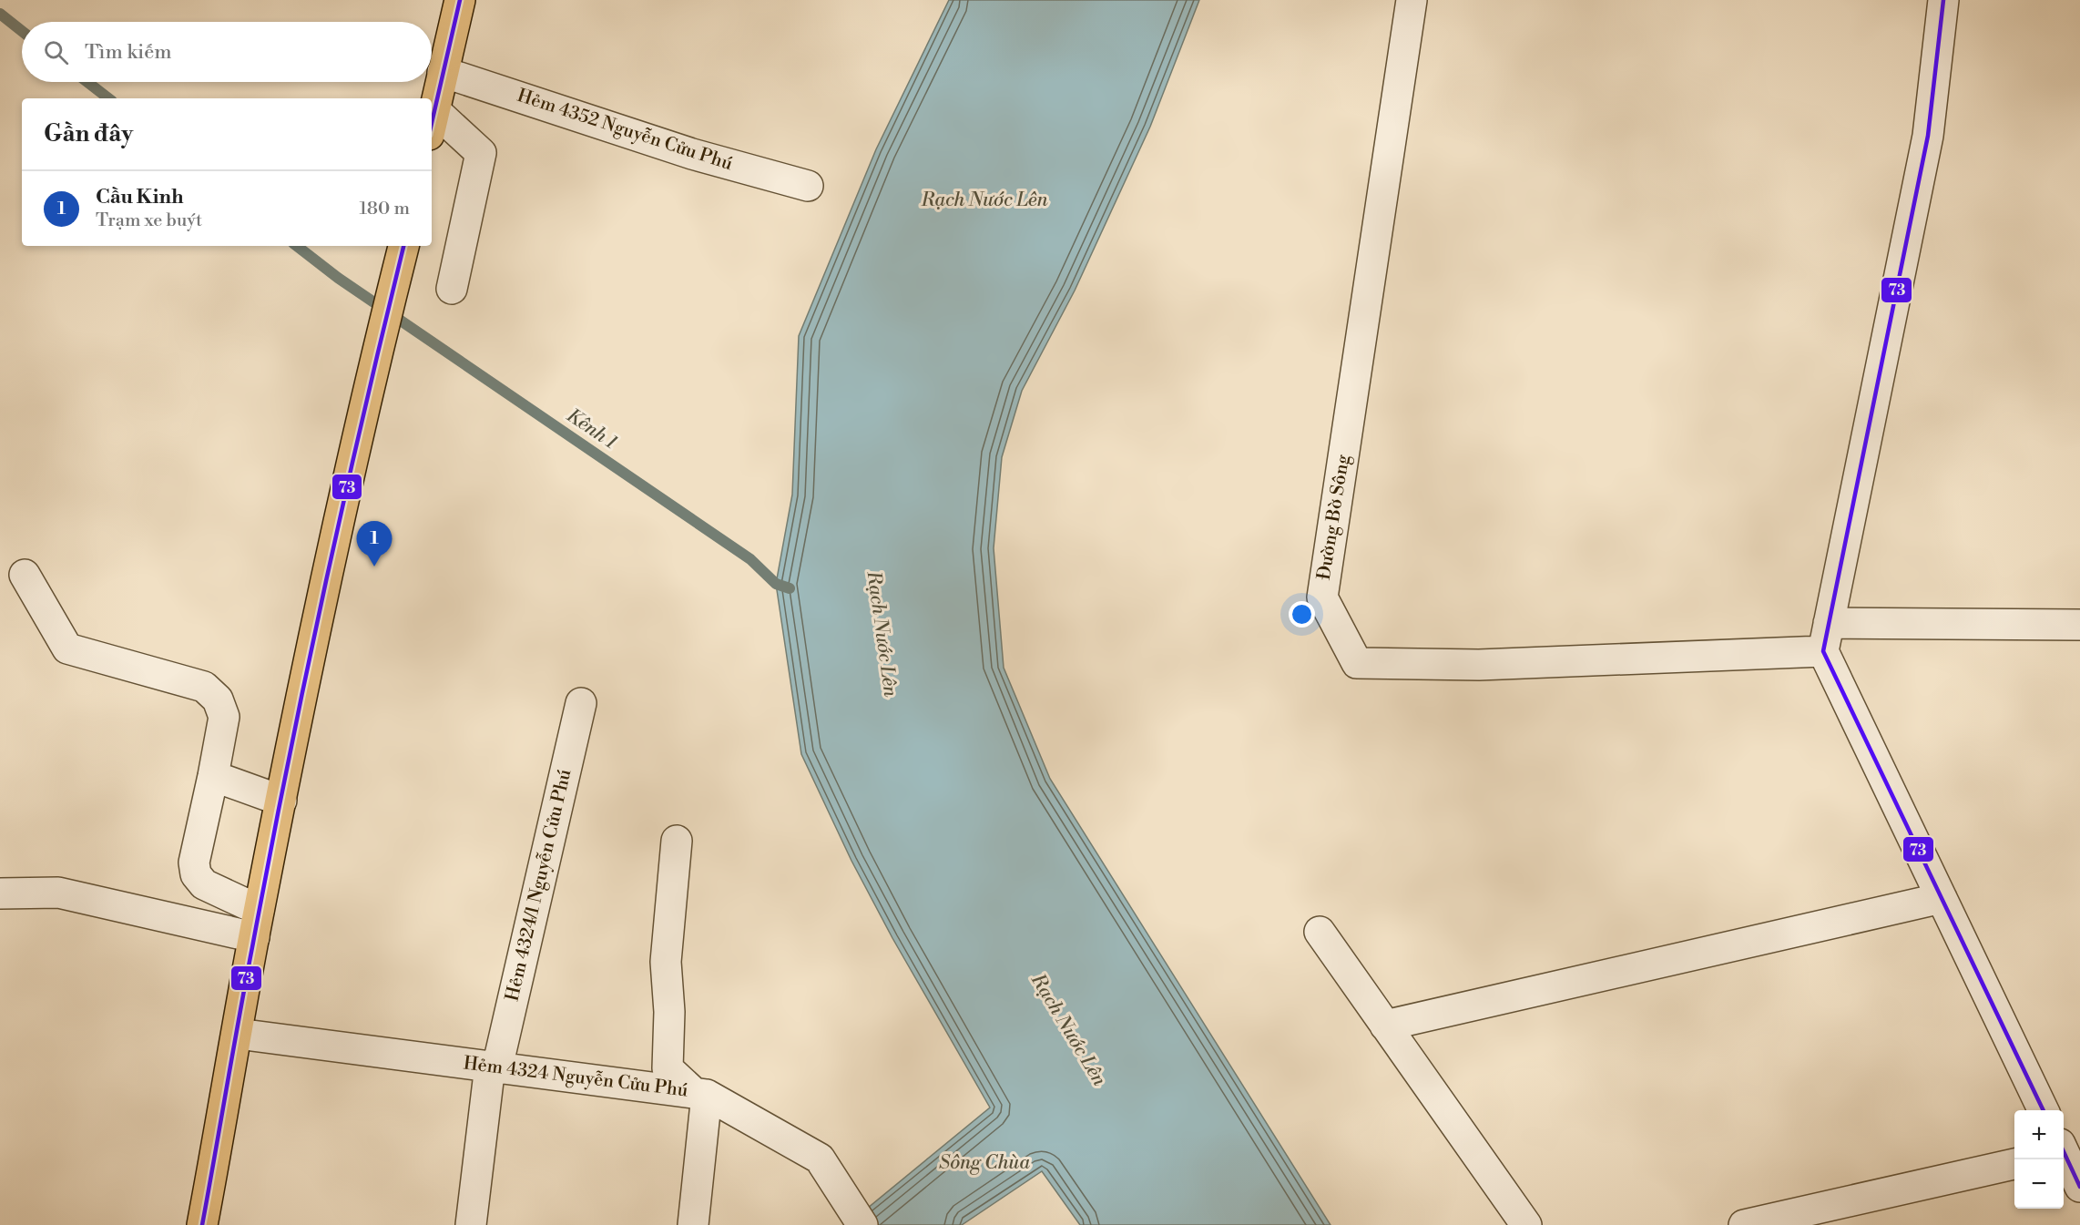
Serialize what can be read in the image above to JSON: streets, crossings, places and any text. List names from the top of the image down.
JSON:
{
  "streets": {
    "street": [
      "Hẻm 4352 Nguyễn Cửu Phú",
      "Đường Bờ Sông",
      "Hẻm 4324/1 Nguyễn Cửu Phú",
      "Hẻm 4324 Nguyễn Cửu Phú"
    ]
  },
  "crossings": [
    ["Hẻm 4324/1 Nguyễn Cửu Phú", "Hẻm 4324 Nguyễn Cửu Phú"]
  ],
  "water": ["Rạch Nước Lên", "Kênh 1", "Sông Chùa"],
  "lines": ["transit line 73"],
  "page": {
    "search": "Tìm kiếm",
    "heading": "Gần đây",
    "list": [
      {
        "mark": "1",
        "name": "Cầu Kinh",
        "note": "Trạm xe buýt",
        "value": "180 m"
      }
    ],
    "pins": "1",
    "map_buttons": ["+", "−"]
  }
}
